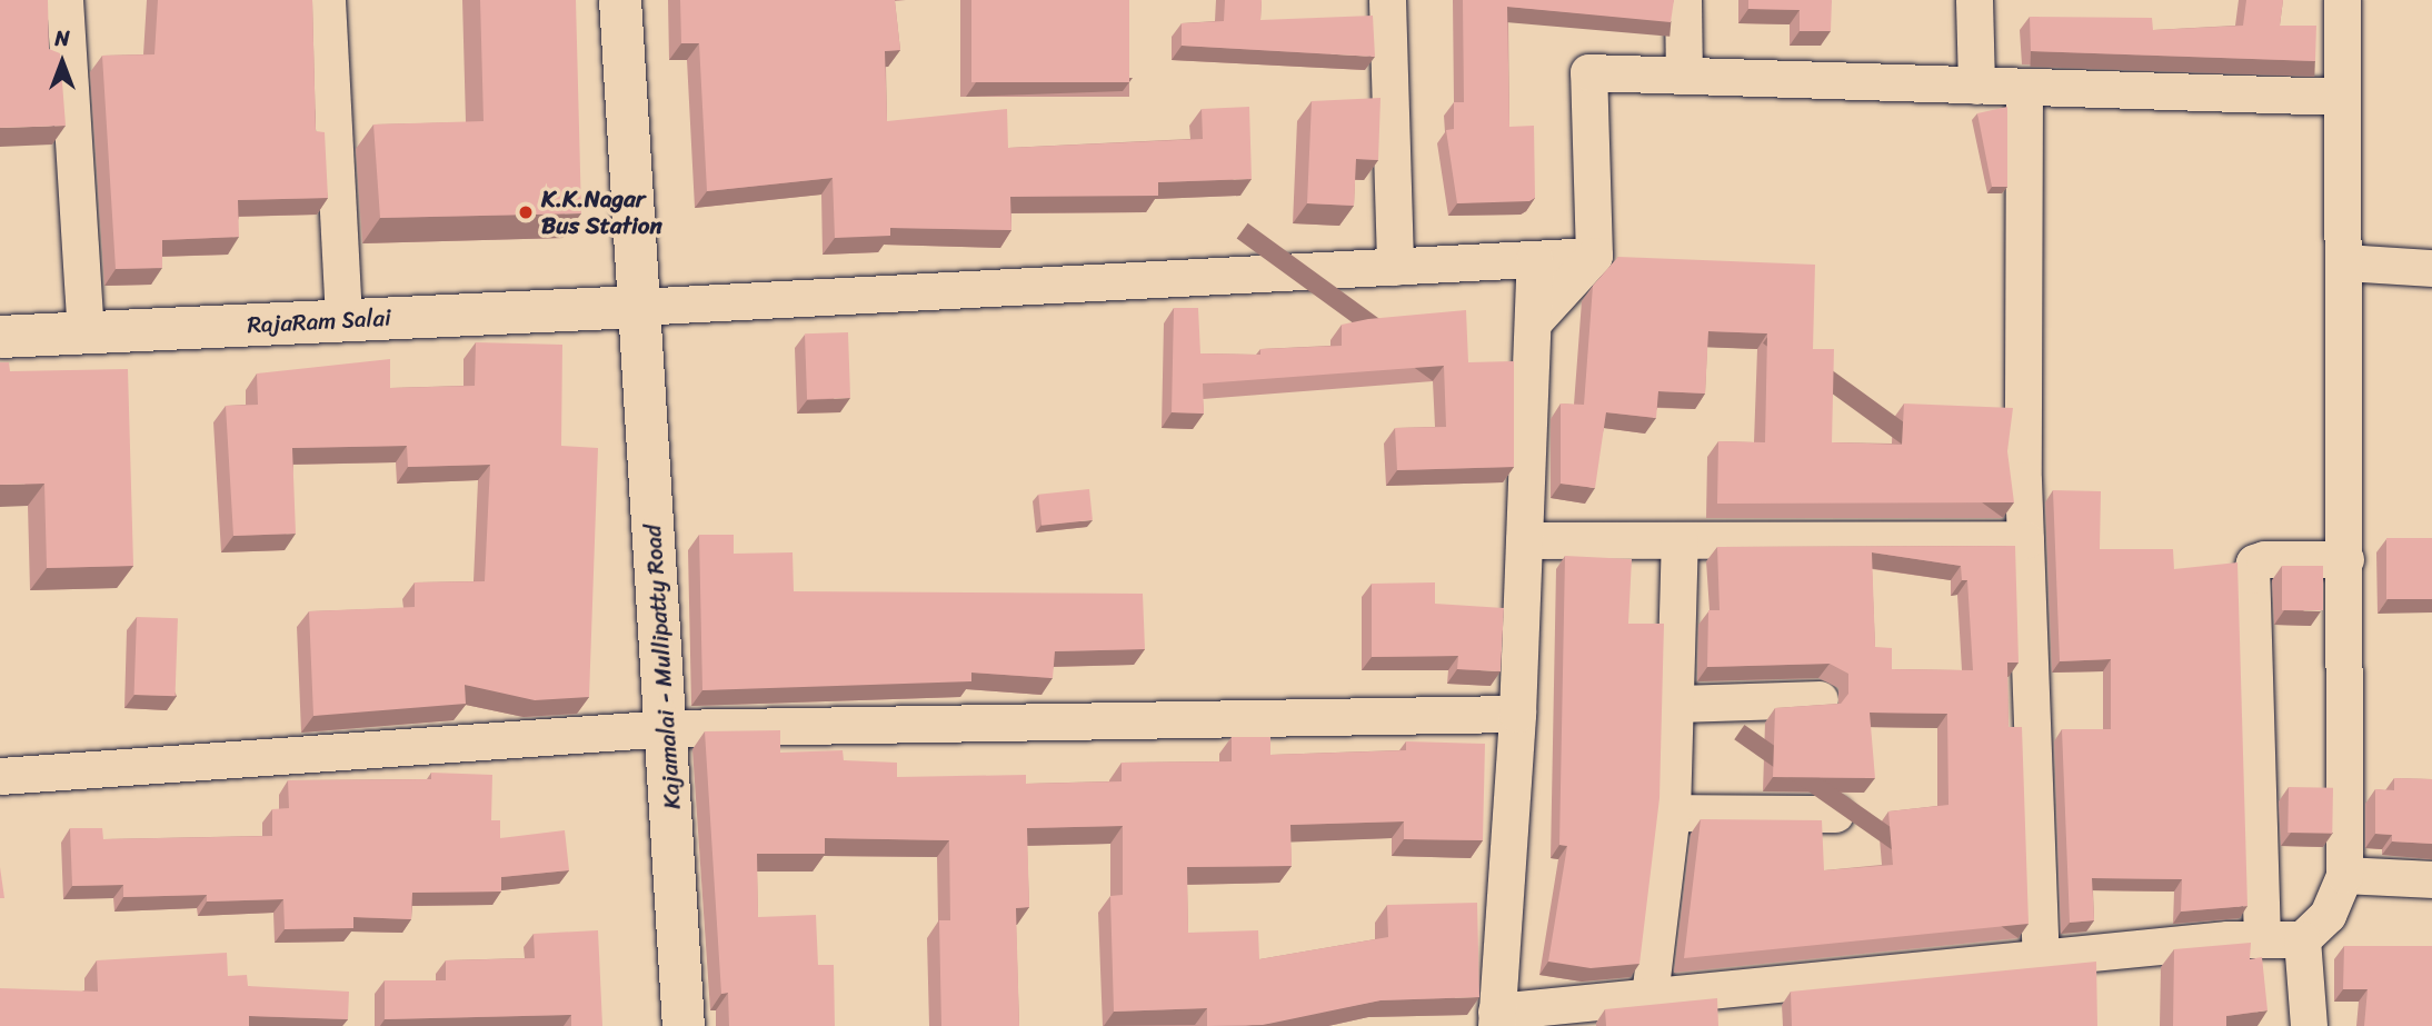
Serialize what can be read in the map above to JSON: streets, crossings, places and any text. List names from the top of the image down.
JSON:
{
  "streets": {
    "main road": ["RajaRam Salai", "Kajamalai - Mullipatty Road"]
  },
  "crossings": [
    ["RajaRam Salai", "Kajamalai - Mullipatty Road"]
  ],
  "places": ["K.K.Nagar Bus Station"],
  "north": "top"
}
